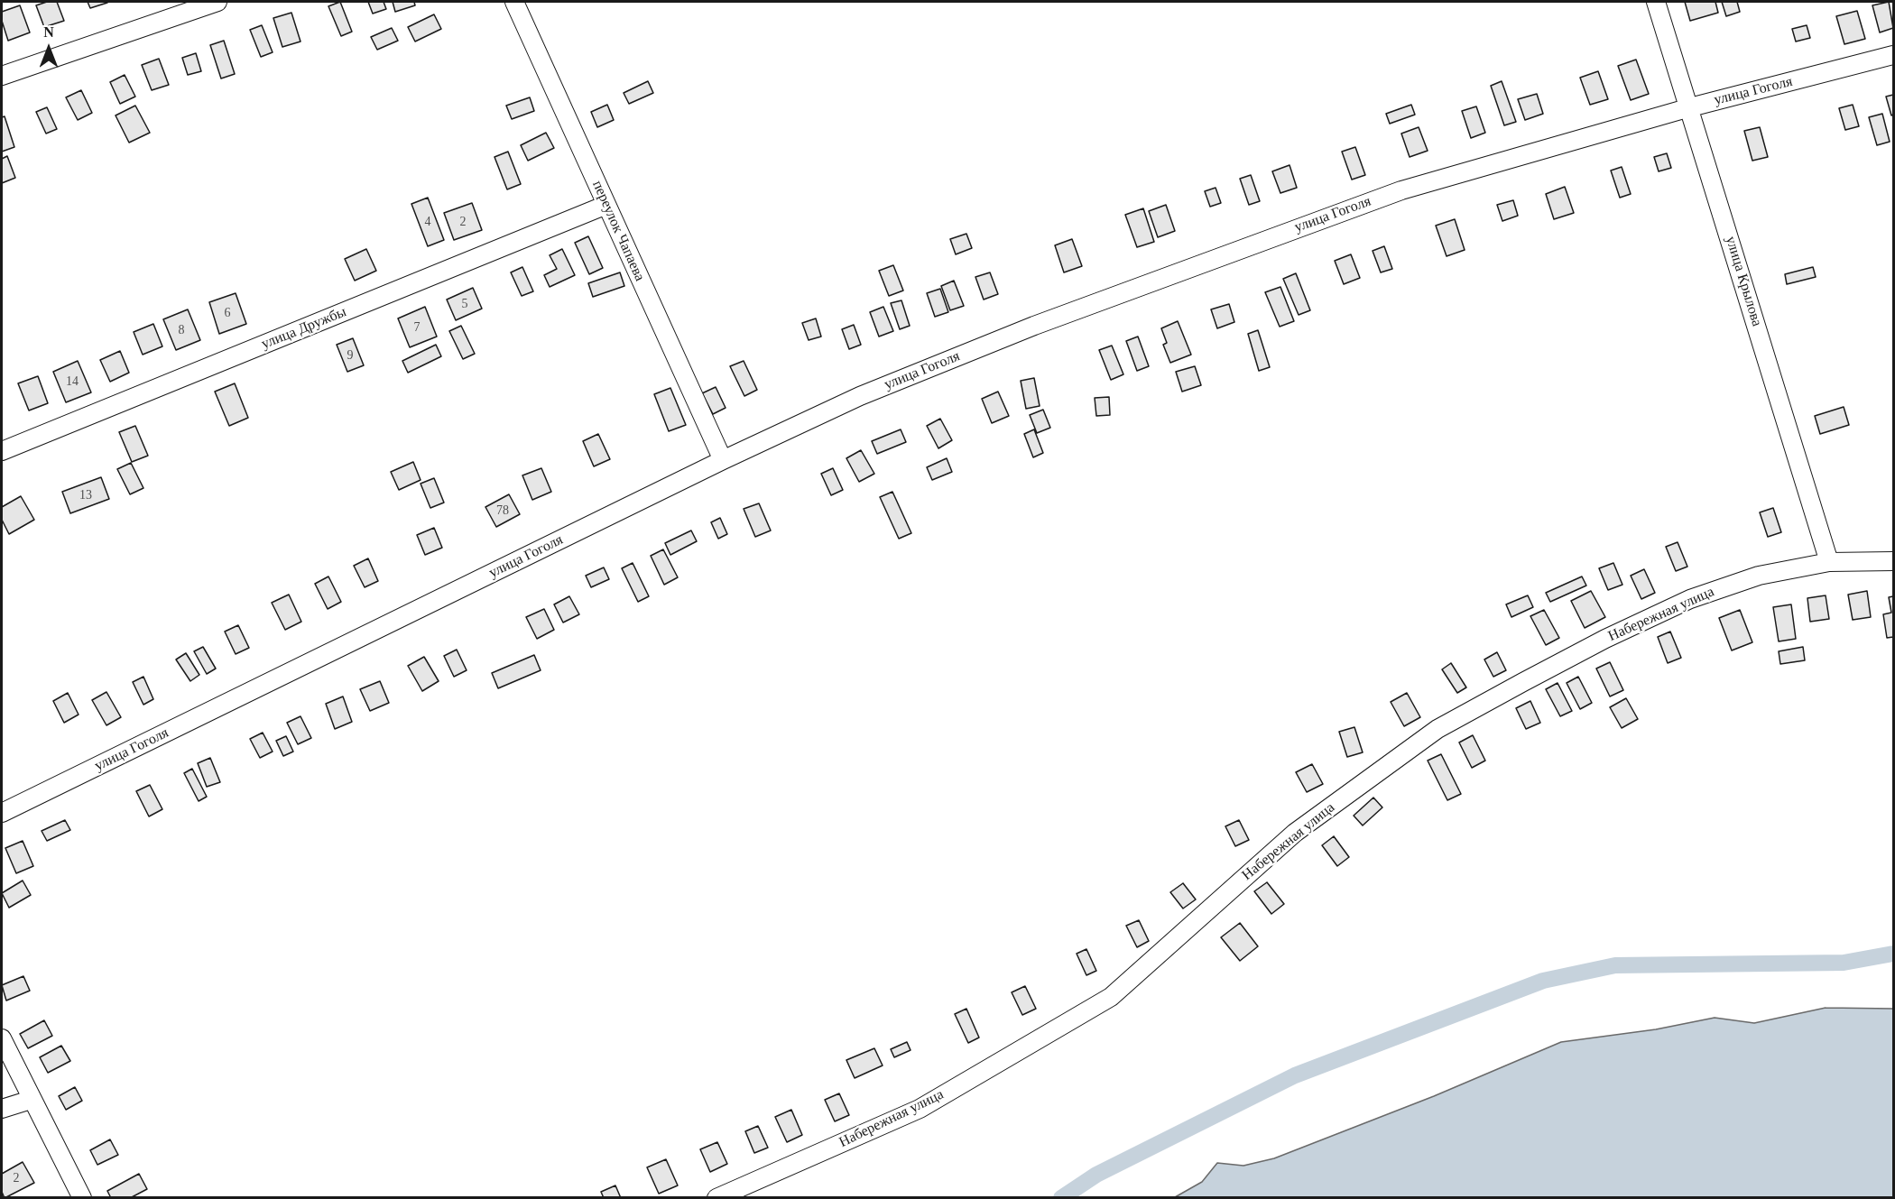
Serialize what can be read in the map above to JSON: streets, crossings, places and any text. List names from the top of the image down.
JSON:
{
  "streets": {
    "street": [
      "улица Гоголя",
      "переулок Чапаева",
      "улица Крылова",
      "улица Дружбы",
      "Набережная улица"
    ]
  },
  "crossings": [
    ["улица Гоголя", "переулок Чапаева"],
    ["улица Гоголя", "улица Крылова"],
    ["переулок Чапаева", "улица Дружбы"],
    ["улица Крылова", "Набережная улица"]
  ],
  "house_numbers": [
    "4",
    "2",
    "5",
    "6",
    "7",
    "8",
    "9",
    "14",
    "13",
    "78",
    "2"
  ],
  "north": "top"
}
